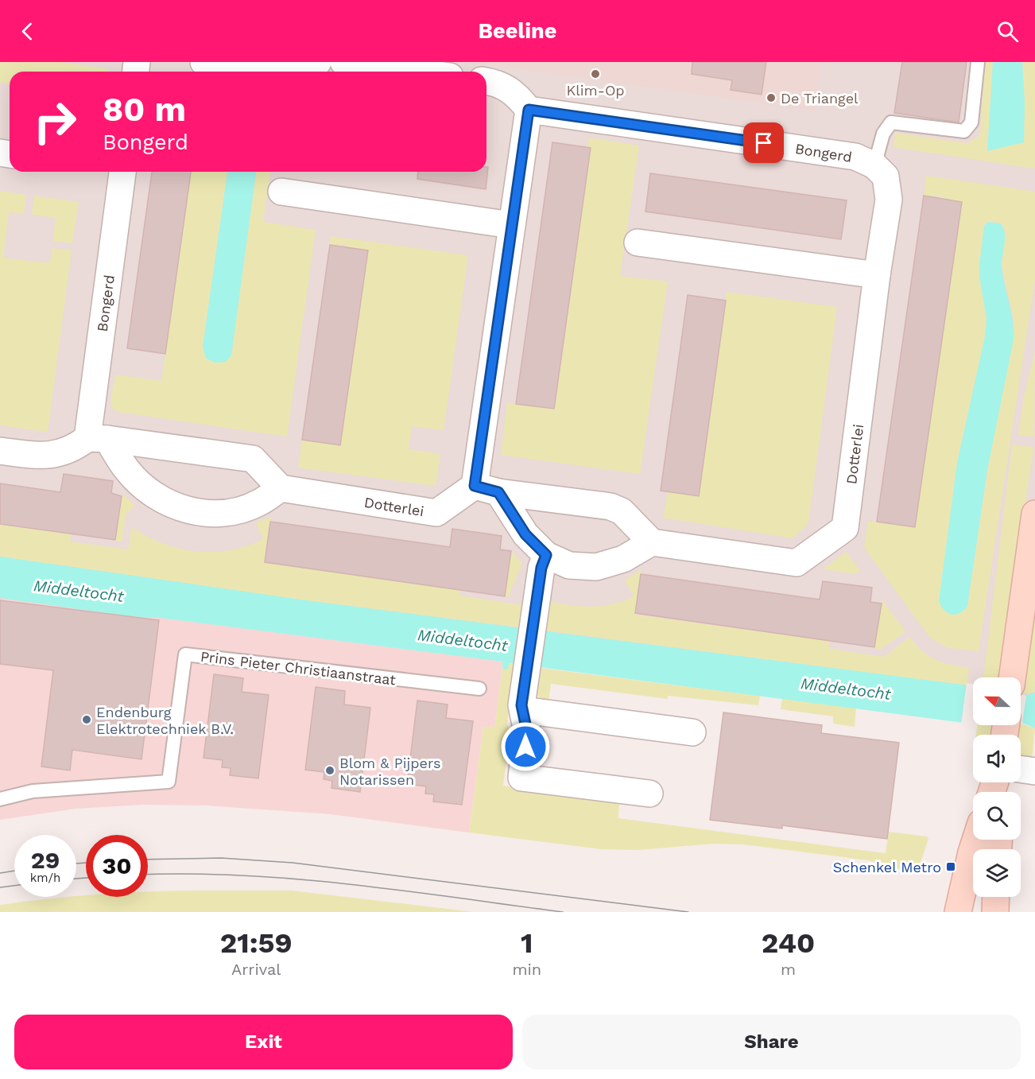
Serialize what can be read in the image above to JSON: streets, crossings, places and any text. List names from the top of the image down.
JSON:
{
  "streets": {
    "street": ["Bongerd", "Dotterlei"],
    "lane": ["Prins Pieter Christiaanstraat"]
  },
  "crossings": [
    ["Bongerd", "Dotterlei"]
  ],
  "water": ["Middeltocht"],
  "places": {
    "other": [
      "Klim-Op",
      "De Triangel",
      "Endenburg Elektrotechniek B.V.",
      "Blom & Pijpers Notarissen"
    ],
    "transit": ["Schenkel Metro"]
  },
  "north": "left",
  "page": {
    "header": "Beeline",
    "turn": ["80 m", "Bongerd"],
    "speed": "29 km/h",
    "limit": "30",
    "eta": [
      "21:59",
      "Arrival",
      "1",
      "min",
      "240",
      "m"
    ],
    "buttons": ["Exit", "Share"]
  }
}
